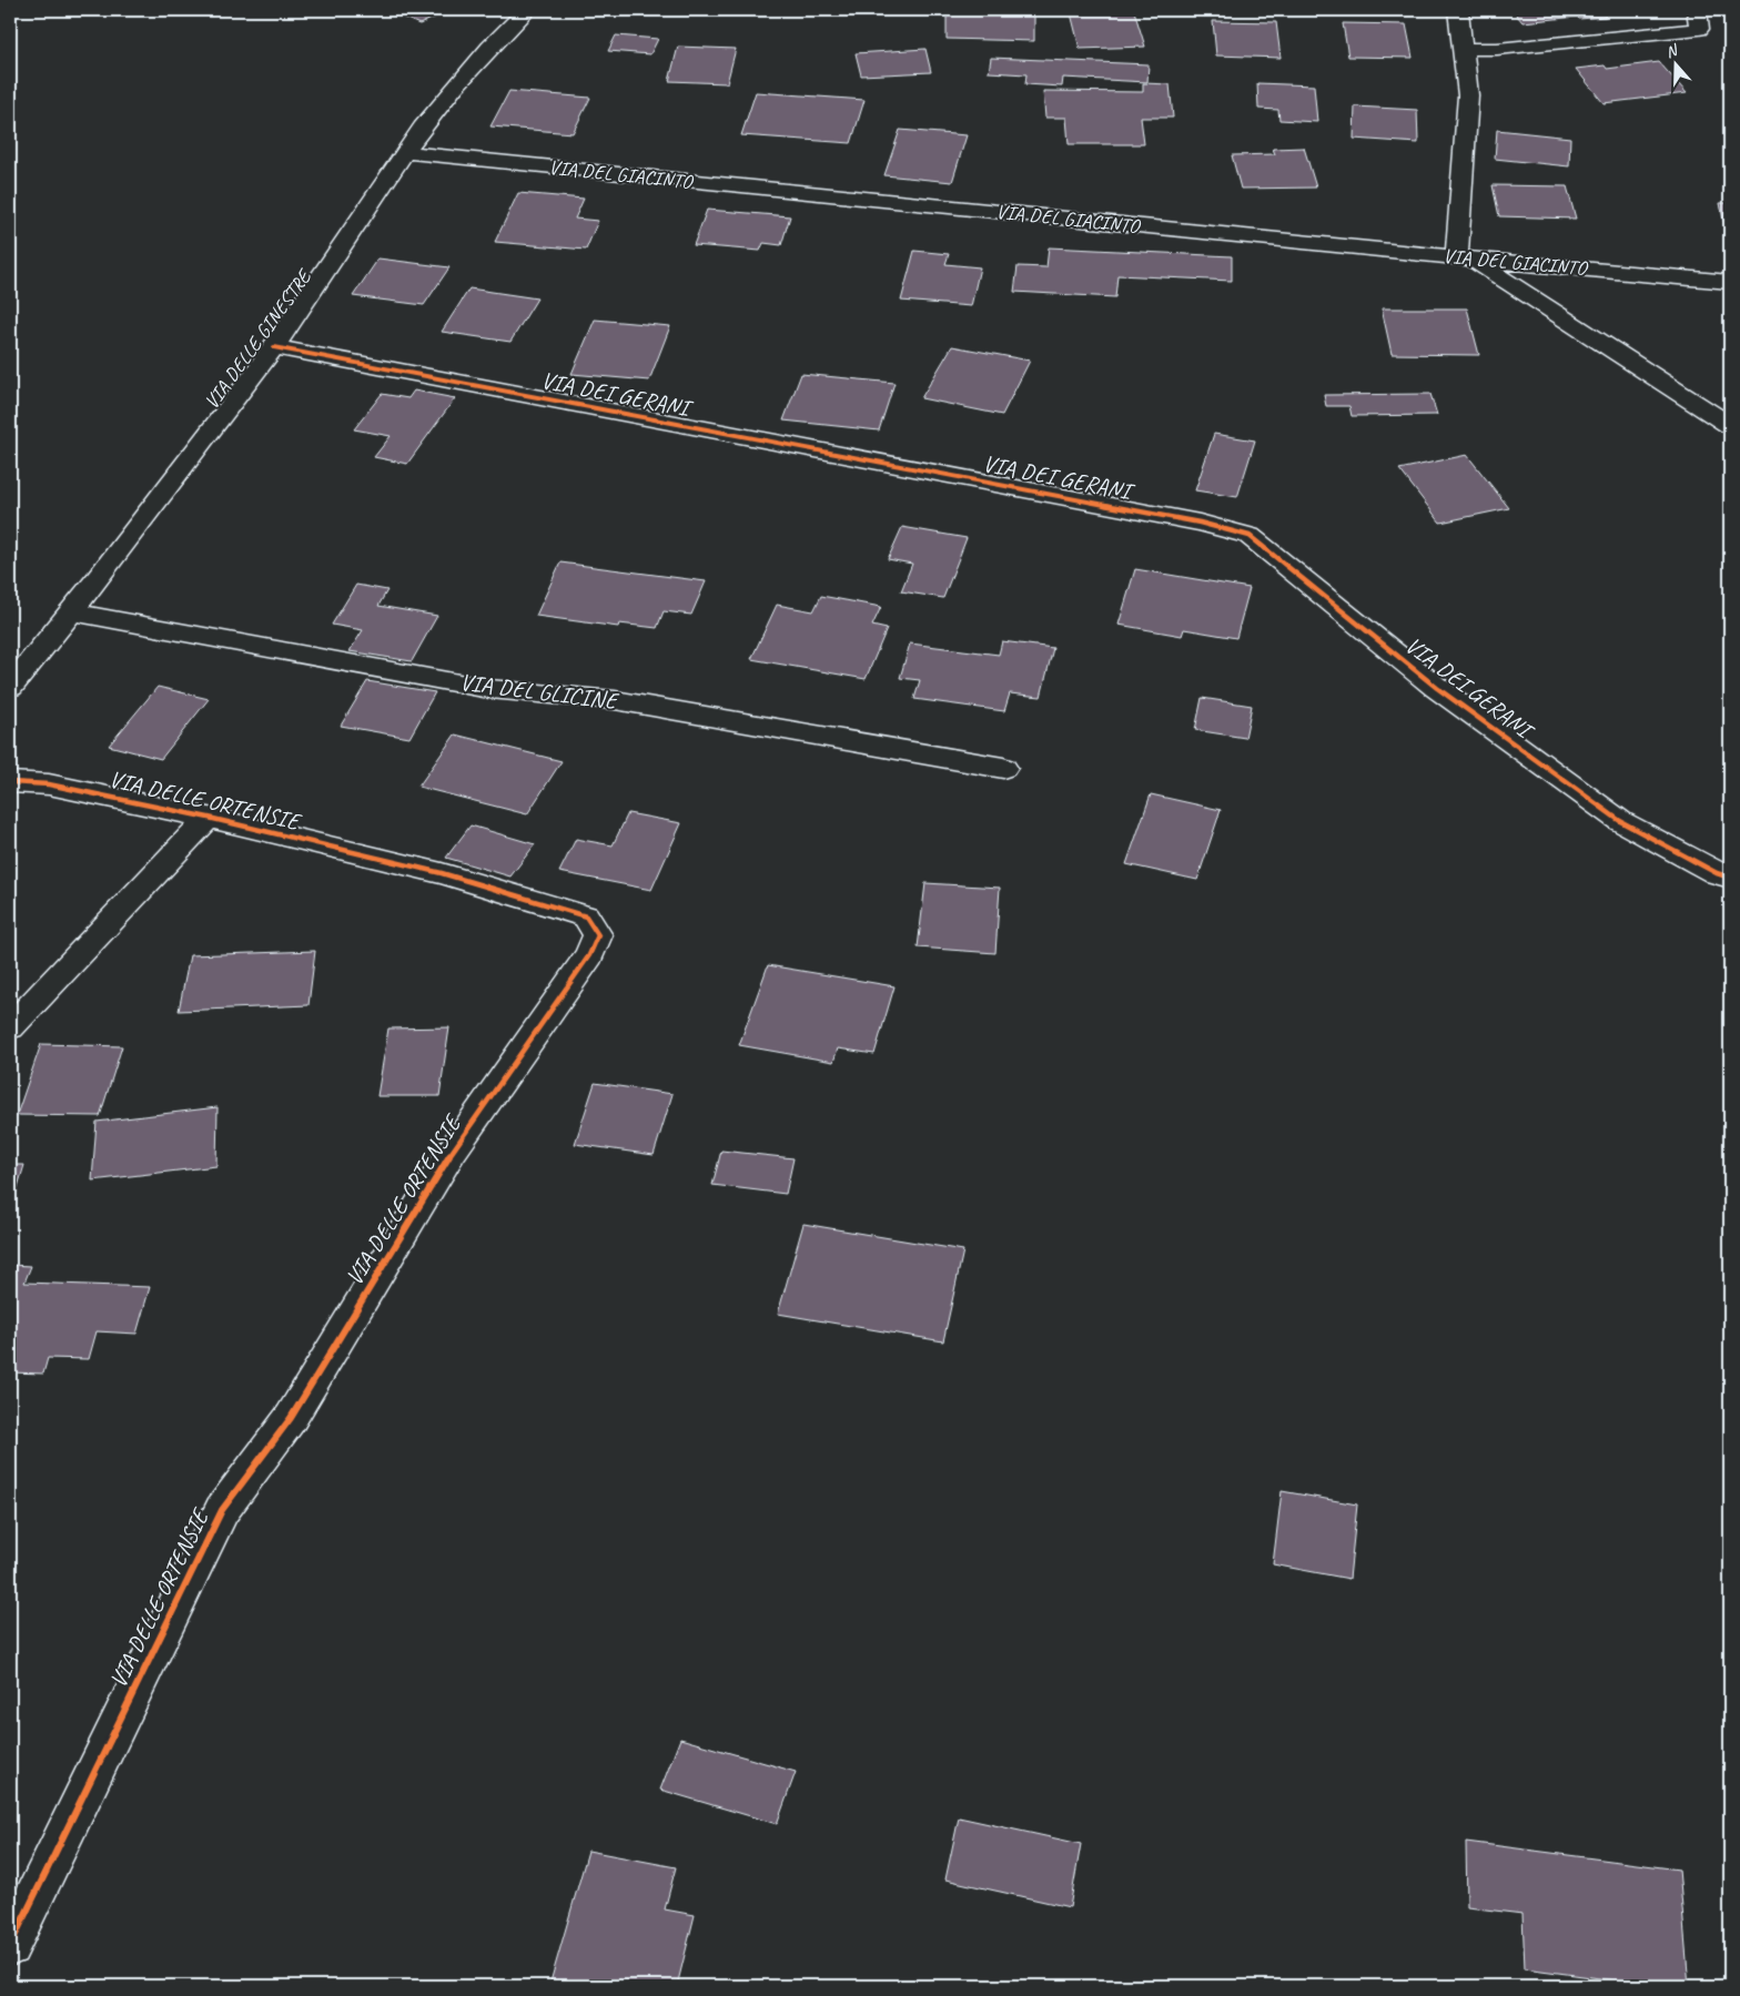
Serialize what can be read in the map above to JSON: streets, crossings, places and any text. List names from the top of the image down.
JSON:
{
  "streets": {
    "street": [
      "VIA DEL GIACINTO",
      "VIA DELLE GINESTRE",
      "VIA DEI GERANI",
      "VIA DEL GLICINE",
      "VIA DELLE ORTENSIE"
    ]
  },
  "crossings": [
    ["VIA DEL GIACINTO", "VIA DELLE GINESTRE"],
    ["VIA DELLE GINESTRE", "VIA DEI GERANI"],
    ["VIA DELLE GINESTRE", "VIA DEL GLICINE"]
  ],
  "north": "top"
}
